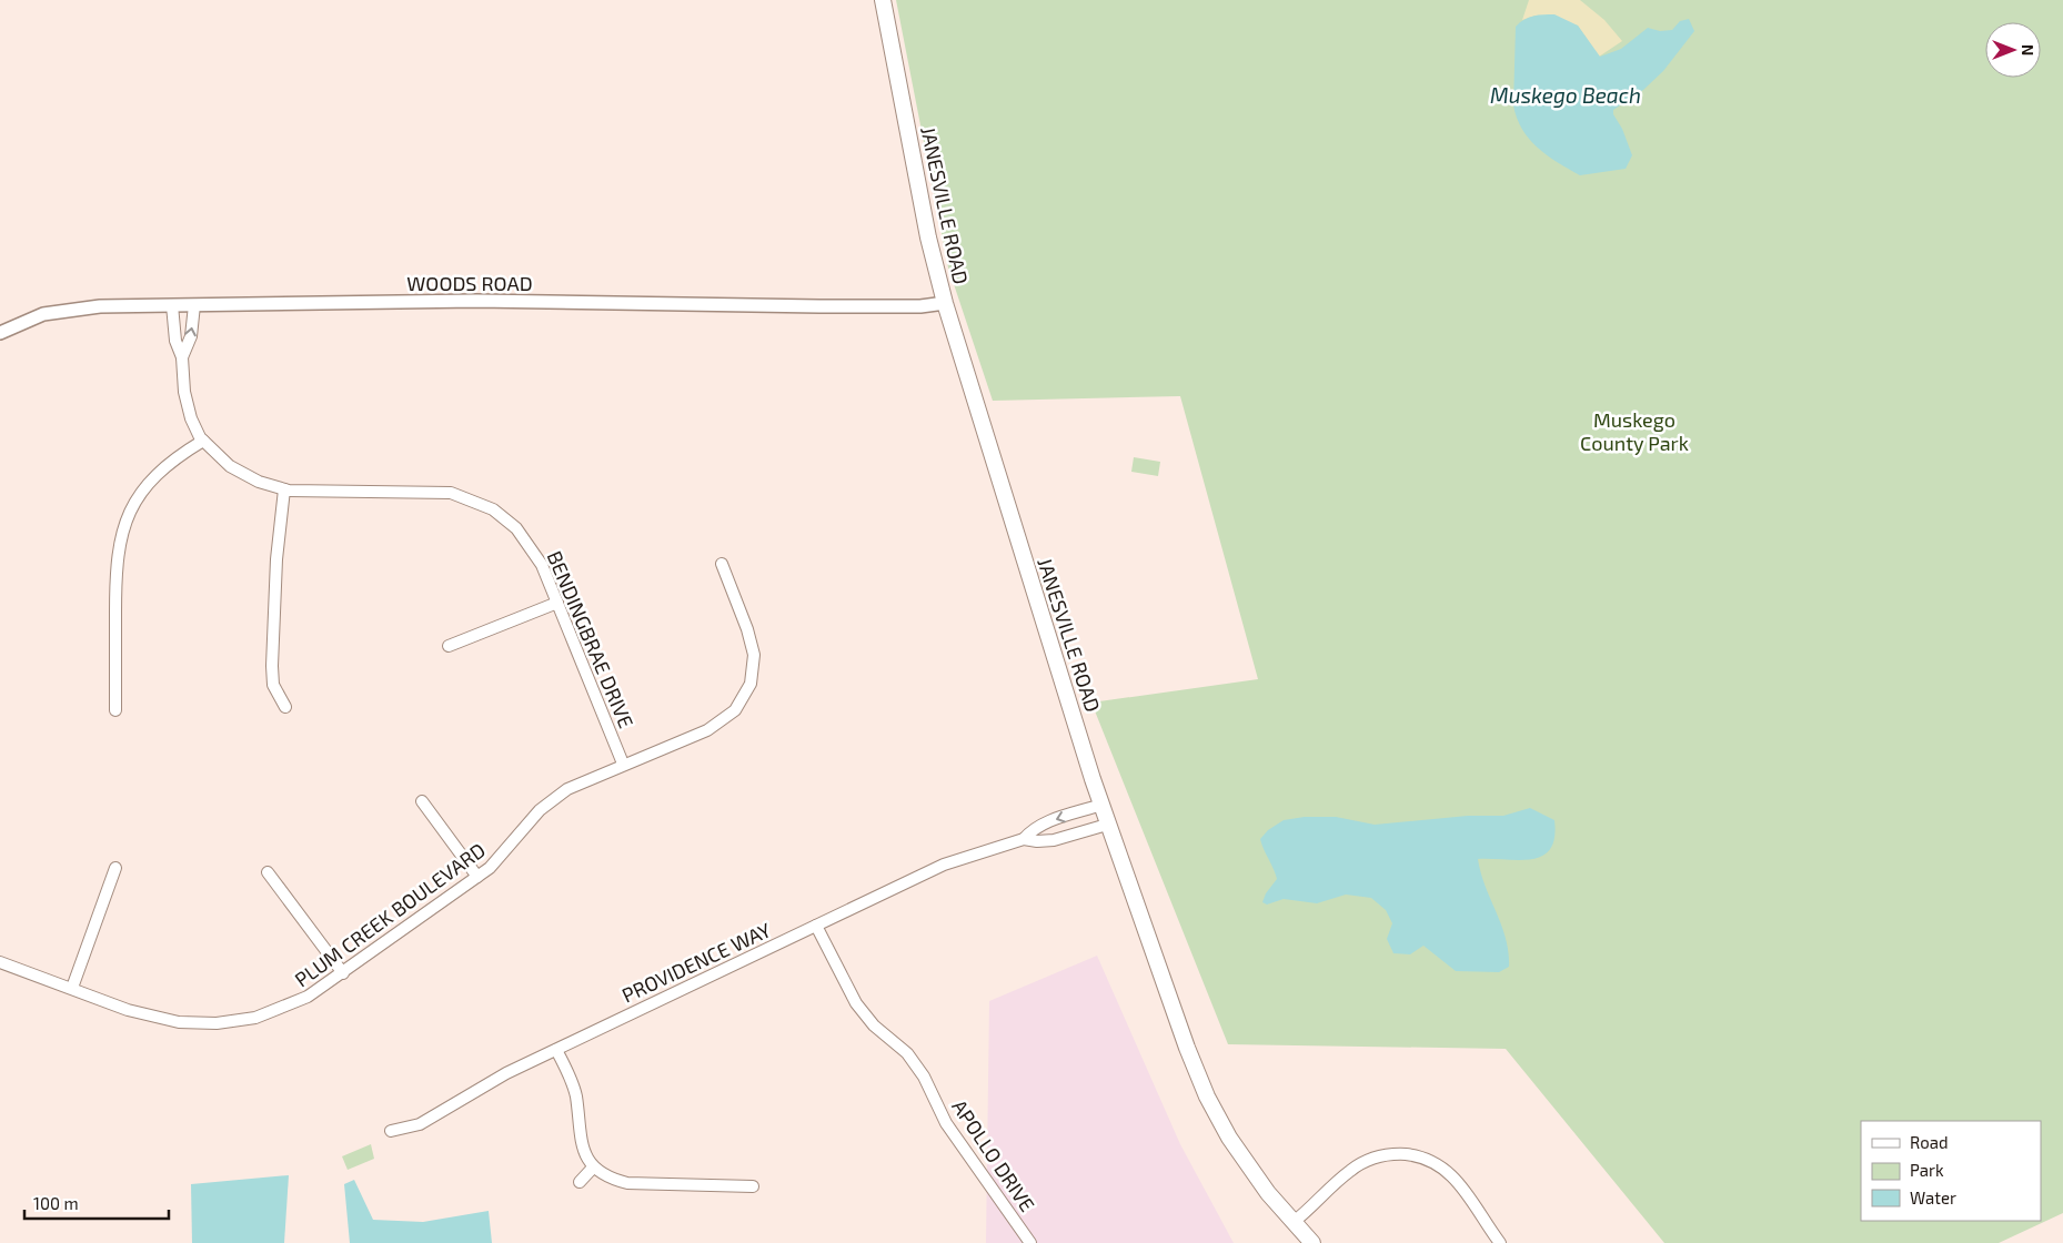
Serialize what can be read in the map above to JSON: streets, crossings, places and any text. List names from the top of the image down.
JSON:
{
  "streets": {
    "main road": ["JANESVILLE ROAD"],
    "street": [
      "WOODS ROAD",
      "BENDINGBRAE DRIVE",
      "PLUM CREEK BOULEVARD",
      "PROVIDENCE WAY",
      "APOLLO DRIVE"
    ]
  },
  "crossings": [
    ["JANESVILLE ROAD", "WOODS ROAD"],
    ["JANESVILLE ROAD", "PROVIDENCE WAY"],
    ["WOODS ROAD", "BENDINGBRAE DRIVE"],
    ["BENDINGBRAE DRIVE", "PLUM CREEK BOULEVARD"],
    ["PROVIDENCE WAY", "APOLLO DRIVE"]
  ],
  "water": ["Muskego Beach"],
  "parks": ["Muskego County Park"],
  "legend": ["Road", "Park", "Water"],
  "scale_bar": "100 m",
  "north": "right"
}
